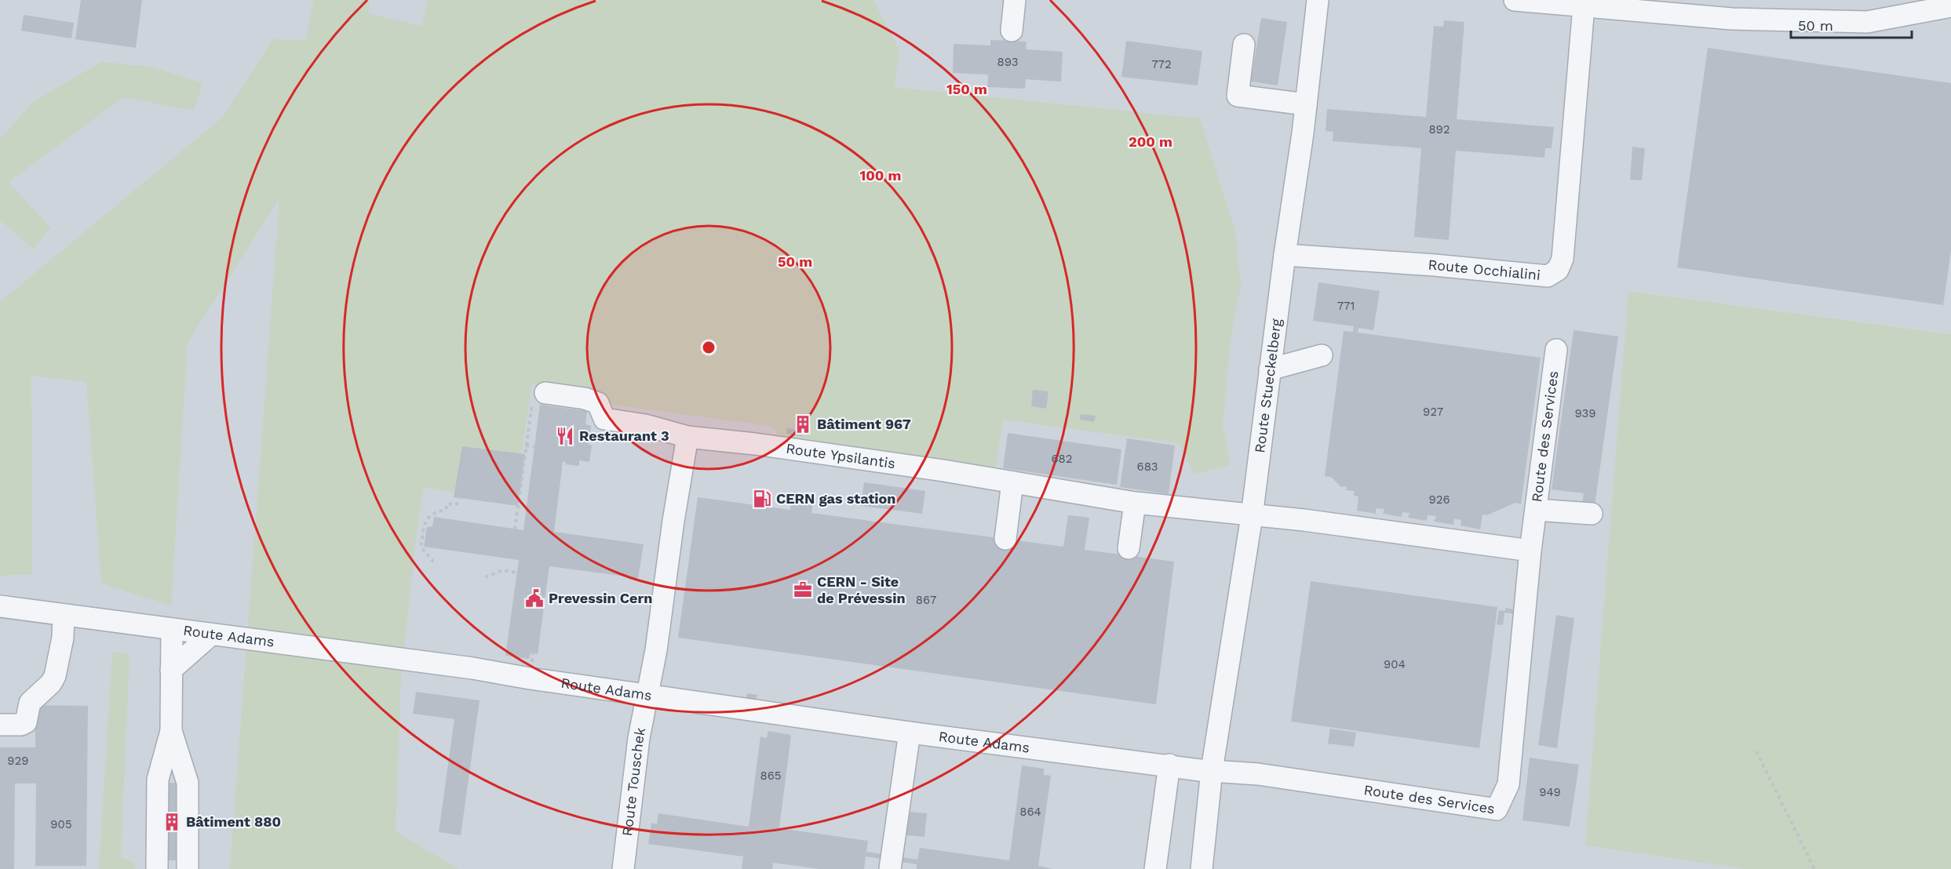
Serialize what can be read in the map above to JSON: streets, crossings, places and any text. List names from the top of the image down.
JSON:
{
  "streets": {
    "street": [
      "Route Occhialini",
      "Route Stueckelberg",
      "Route des Services",
      "Route Ypsilantis",
      "Route Adams",
      "Route Touschek"
    ]
  },
  "crossings": [
    ["Route Occhialini", "Route Stueckelberg"],
    ["Route Stueckelberg", "Route des Services"],
    ["Route Stueckelberg", "Route Ypsilantis"],
    ["Route Stueckelberg", "Route Adams"],
    ["Route des Services", "Route Adams"],
    ["Route Adams", "Route Touschek"]
  ],
  "places": {
    "building": ["Bâtiment 967", "Bâtiment 880"],
    "restaurant": ["Restaurant 3"],
    "fuel station": ["CERN gas station"],
    "office": ["CERN - Site de Prévessin"],
    "public building": ["Prevessin Cern"]
  },
  "house_numbers": [
    "893",
    "772",
    "892",
    "771",
    "927",
    "939",
    "682",
    "683",
    "926",
    "867",
    "904",
    "929",
    "865",
    "949",
    "864",
    "905"
  ],
  "scale_bar": "50 m",
  "rings": [
    "150 m",
    "200 m",
    "100 m",
    "50 m"
  ]
}
